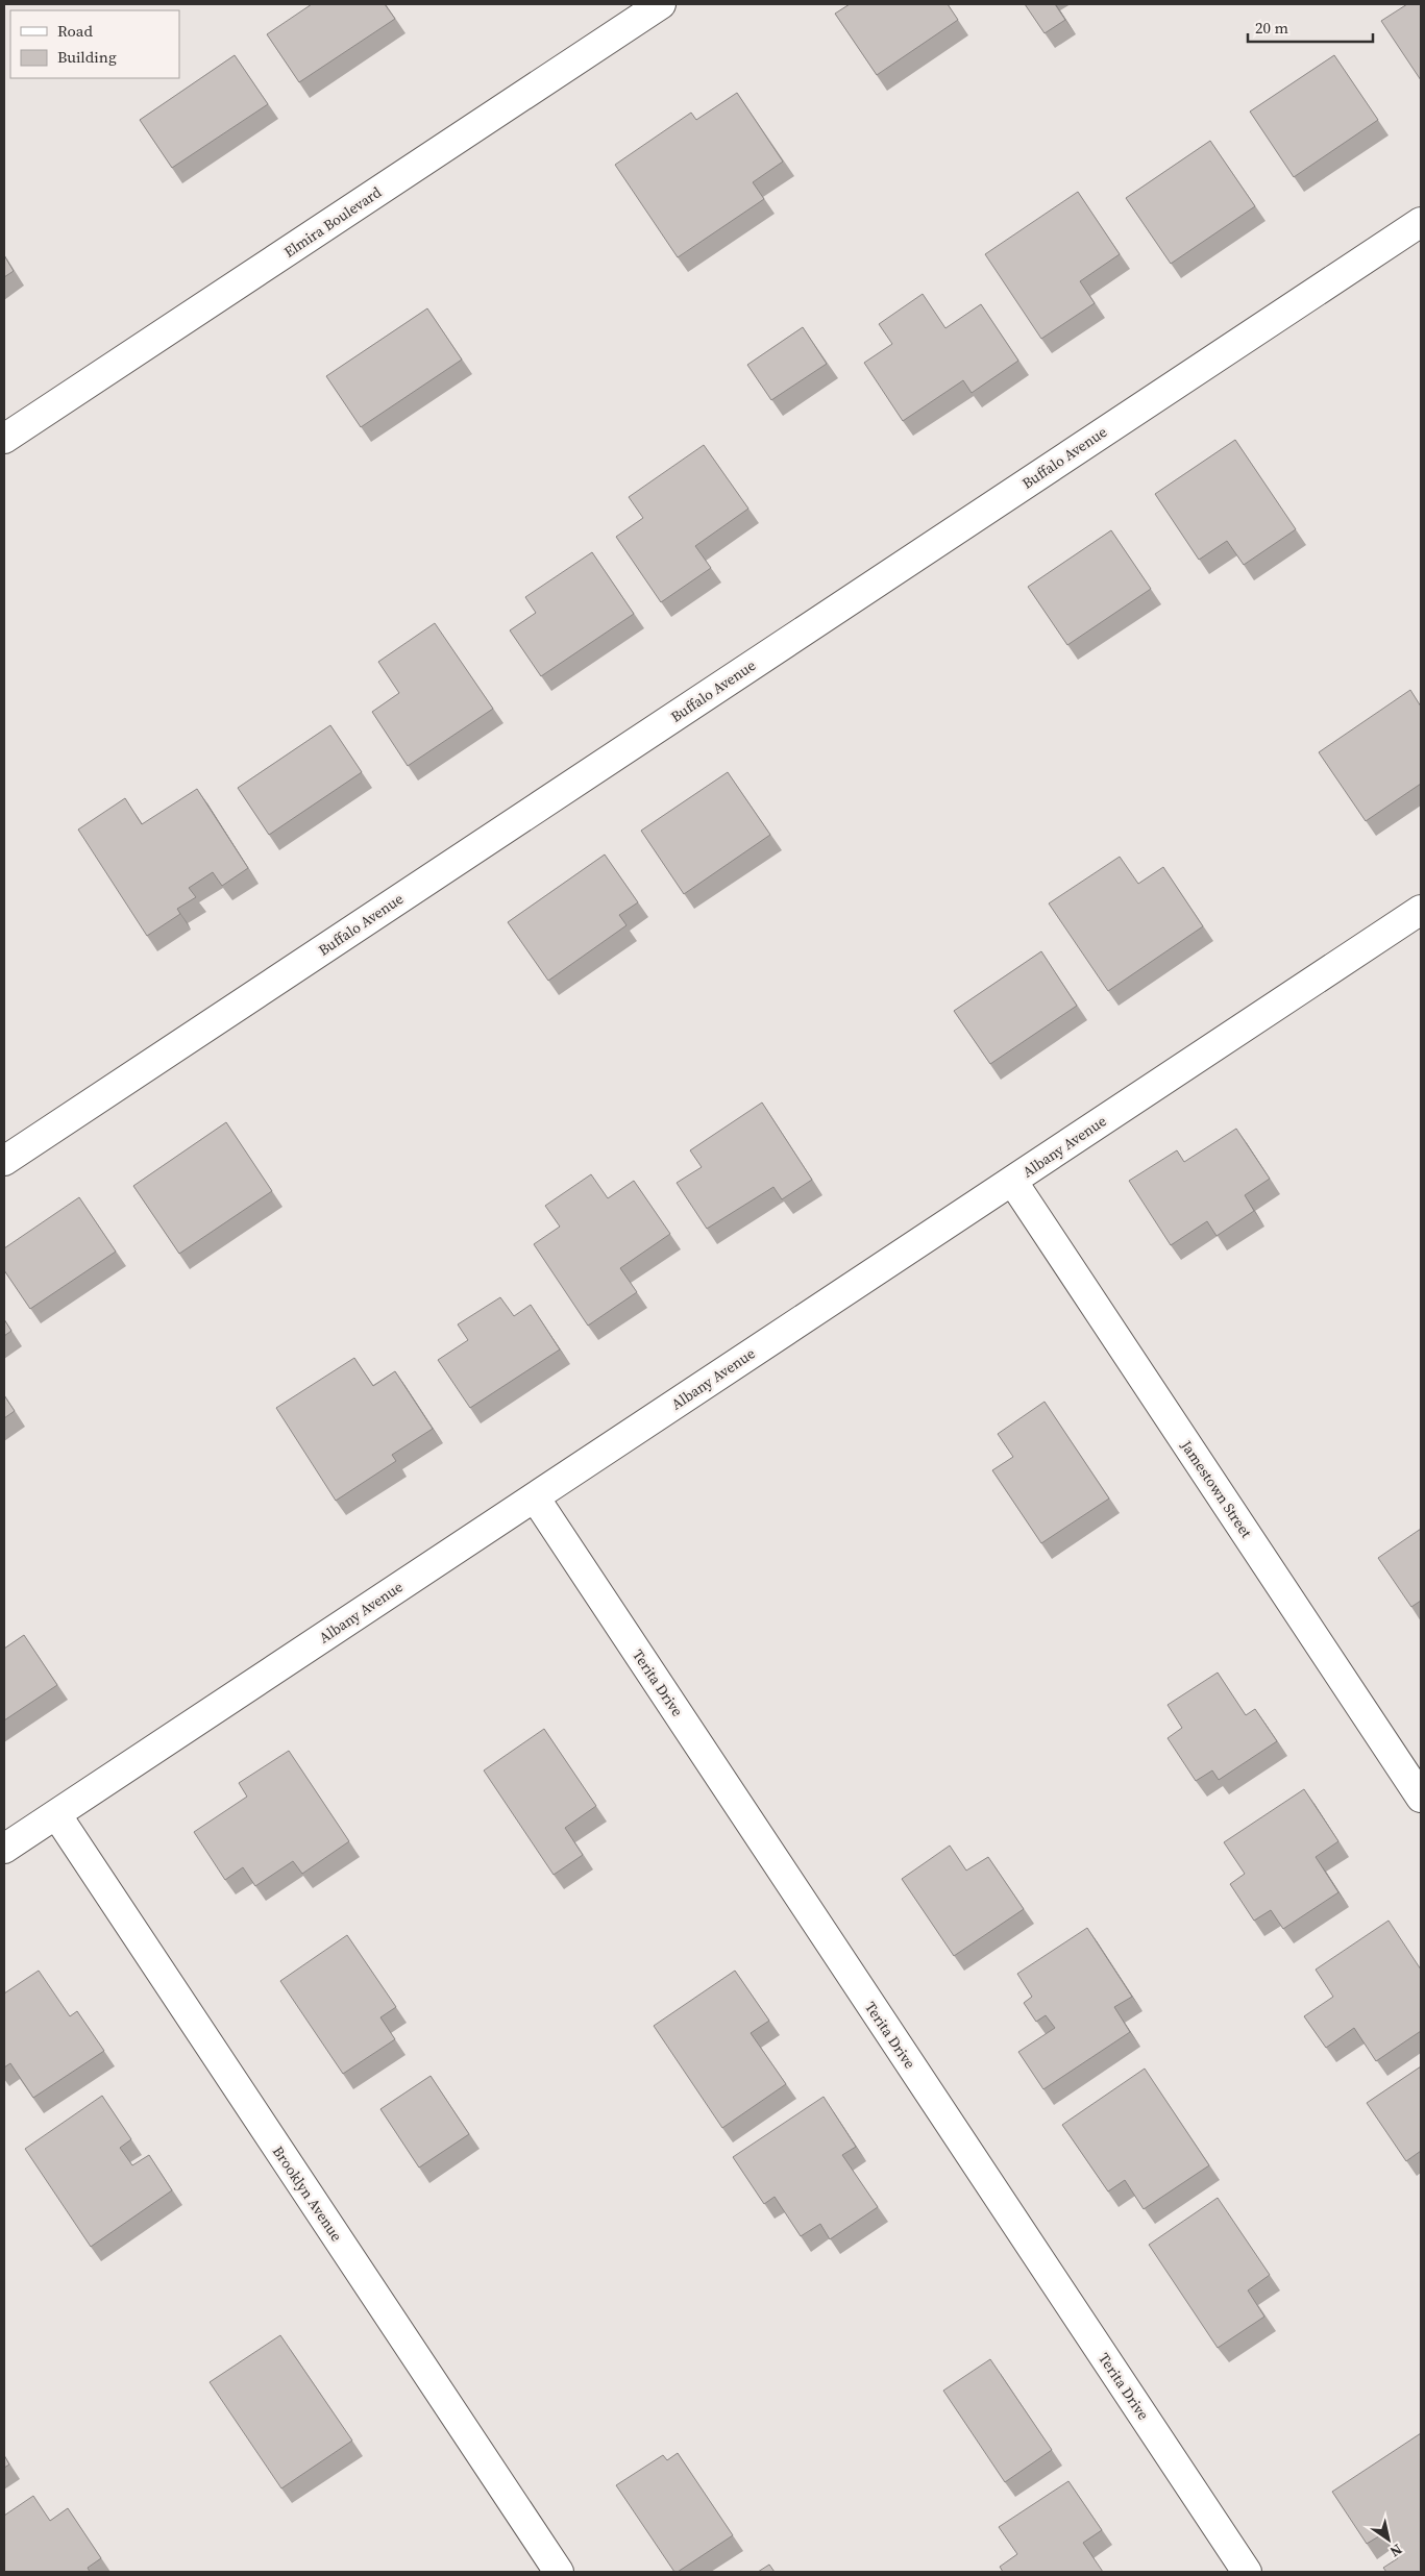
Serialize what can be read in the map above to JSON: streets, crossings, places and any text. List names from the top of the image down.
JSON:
{
  "streets": {
    "street": [
      "Elmira Boulevard",
      "Buffalo Avenue",
      "Albany Avenue",
      "Jamestown Street",
      "Terita Drive",
      "Brooklyn Avenue"
    ]
  },
  "crossings": [
    ["Albany Avenue", "Jamestown Street"],
    ["Albany Avenue", "Terita Drive"],
    ["Albany Avenue", "Brooklyn Avenue"]
  ],
  "legend": ["Road", "Building"],
  "scale_bar": "20 m",
  "north": "bottom right"
}
